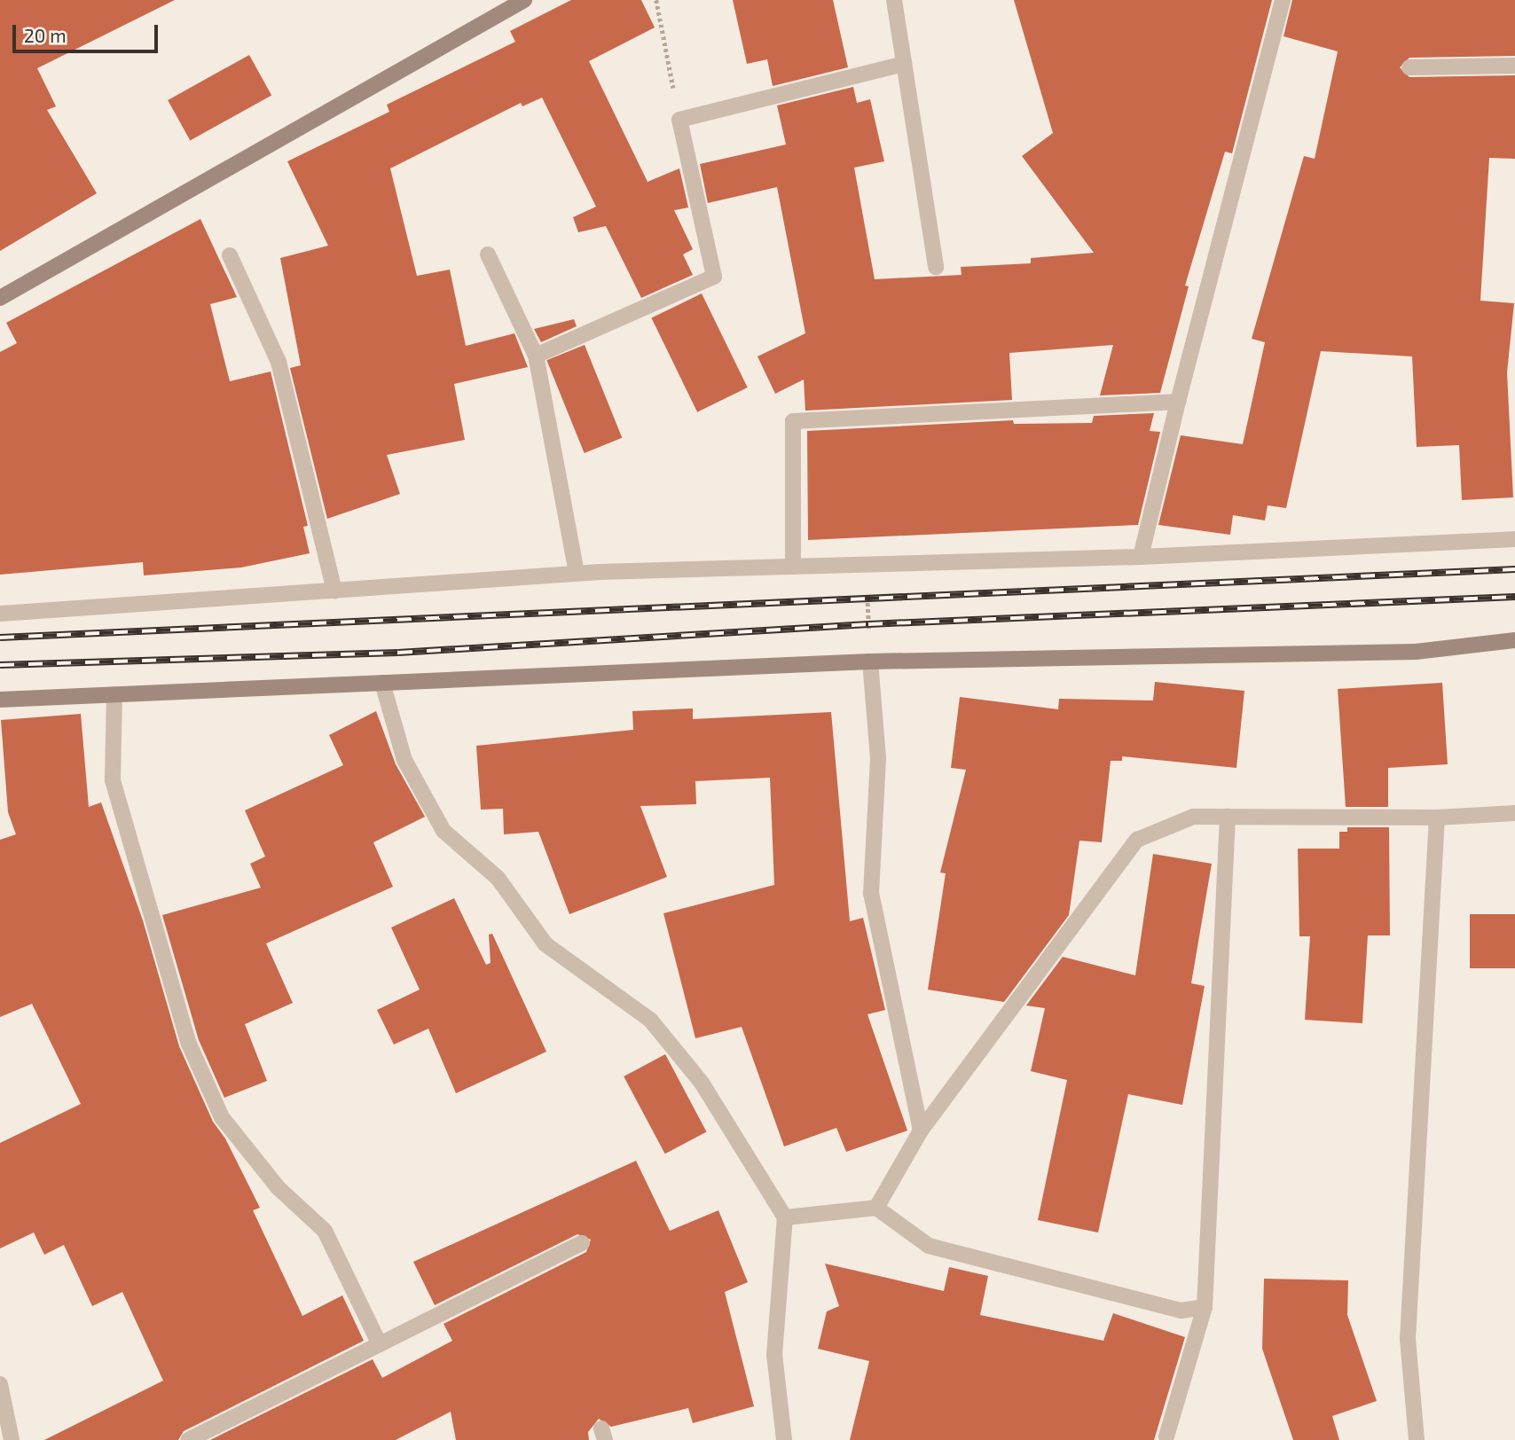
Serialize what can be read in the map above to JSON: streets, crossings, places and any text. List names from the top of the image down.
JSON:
{
  "scale_bar": "20 m"
}
